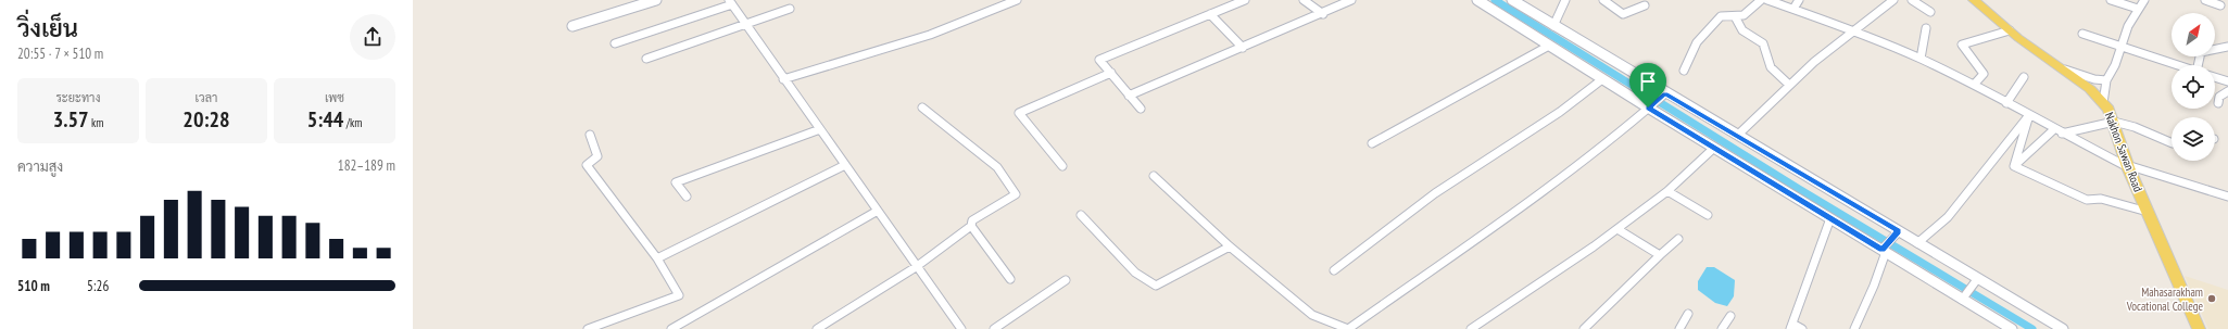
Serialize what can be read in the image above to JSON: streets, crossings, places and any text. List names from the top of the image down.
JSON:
{
  "streets": {
    "main road": ["Nakhon Sawan Road"]
  },
  "places": ["Mahasarakham Vocational College"],
  "north": "top right",
  "page": {
    "heading": ["วิ่งเย็น", "20:55 · 7 × 510 m"],
    "stats": [
      ["ระยะทาง", "3.57 km"],
      ["เวลา", "20:28"],
      ["เพซ", "5:44 /km"]
    ],
    "chart": ["ความสูง", "182–189 m"],
    "list": [
      {
        "name": "510 m",
        "note": "5:26"
      }
    ]
  }
}
